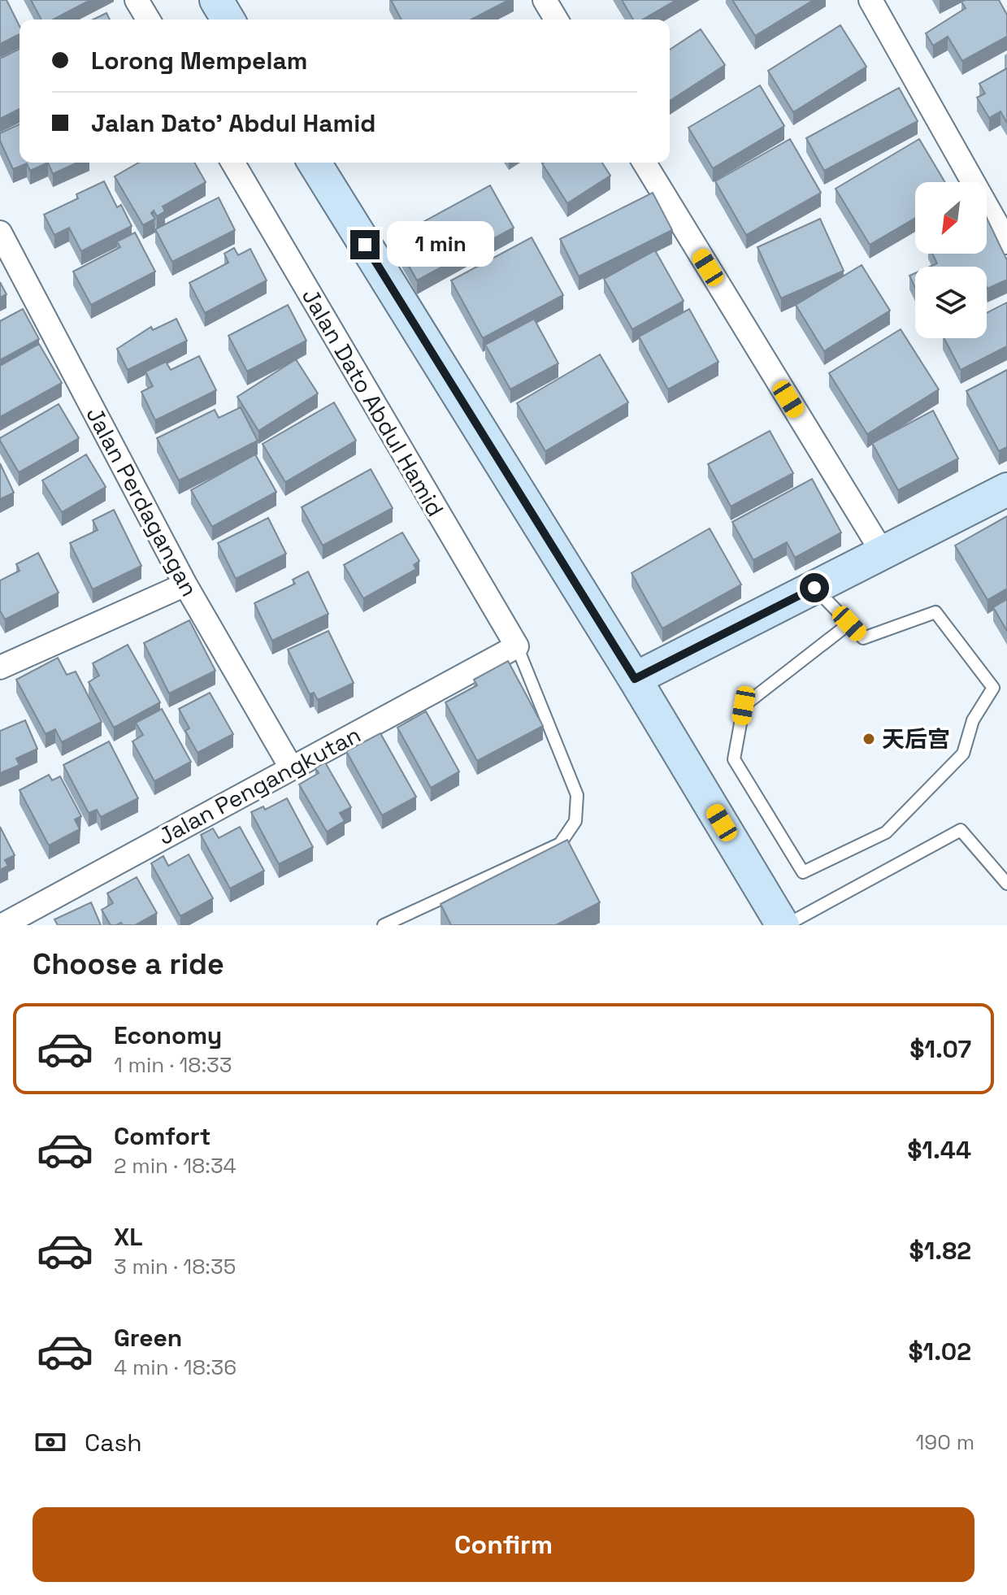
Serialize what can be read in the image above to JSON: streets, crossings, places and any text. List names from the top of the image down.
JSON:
{
  "streets": {
    "street": ["Jalan Dato Abdul Hamid", "Jalan Perdagangan", "Jalan Pengangkutan"]
  },
  "crossings": [
    ["Jalan Dato Abdul Hamid", "Jalan Pengangkutan"],
    ["Jalan Perdagangan", "Jalan Pengangkutan"]
  ],
  "places": ["天后宫"],
  "north": "bottom left",
  "page": {
    "banner": ["Lorong Mempelam", "Jalan Dato' Abdul Hamid"],
    "bubble": "1 min",
    "heading": "Choose a ride",
    "list": [
      {
        "name": "Economy",
        "note": "1 min · 18:33",
        "value": "$1.07"
      },
      {
        "name": "Comfort",
        "note": "2 min · 18:34",
        "value": "$1.44"
      },
      {
        "name": "XL",
        "note": "3 min · 18:35",
        "value": "$1.82"
      },
      {
        "name": "Green",
        "note": "4 min · 18:36",
        "value": "$1.02"
      }
    ],
    "pay": ["Cash", "190 m"],
    "buttons": "Confirm"
  }
}
